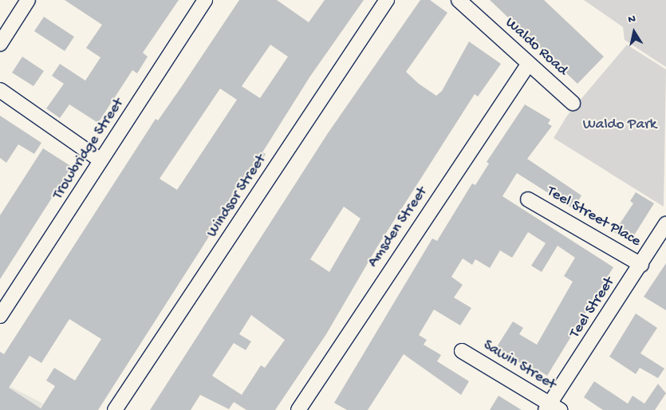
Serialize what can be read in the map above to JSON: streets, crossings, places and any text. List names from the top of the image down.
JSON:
{
  "streets": {
    "street": [
      "Waldo Road",
      "Trowbridge Street",
      "Windsor Street",
      "Teel Street Place",
      "Amsden Street",
      "Teel Street",
      "Sawin Street"
    ]
  },
  "crossings": [
    ["Waldo Road", "Amsden Street"],
    ["Teel Street Place", "Teel Street"],
    ["Teel Street", "Sawin Street"]
  ],
  "parks": ["Waldo Park"],
  "north": "top"
}
